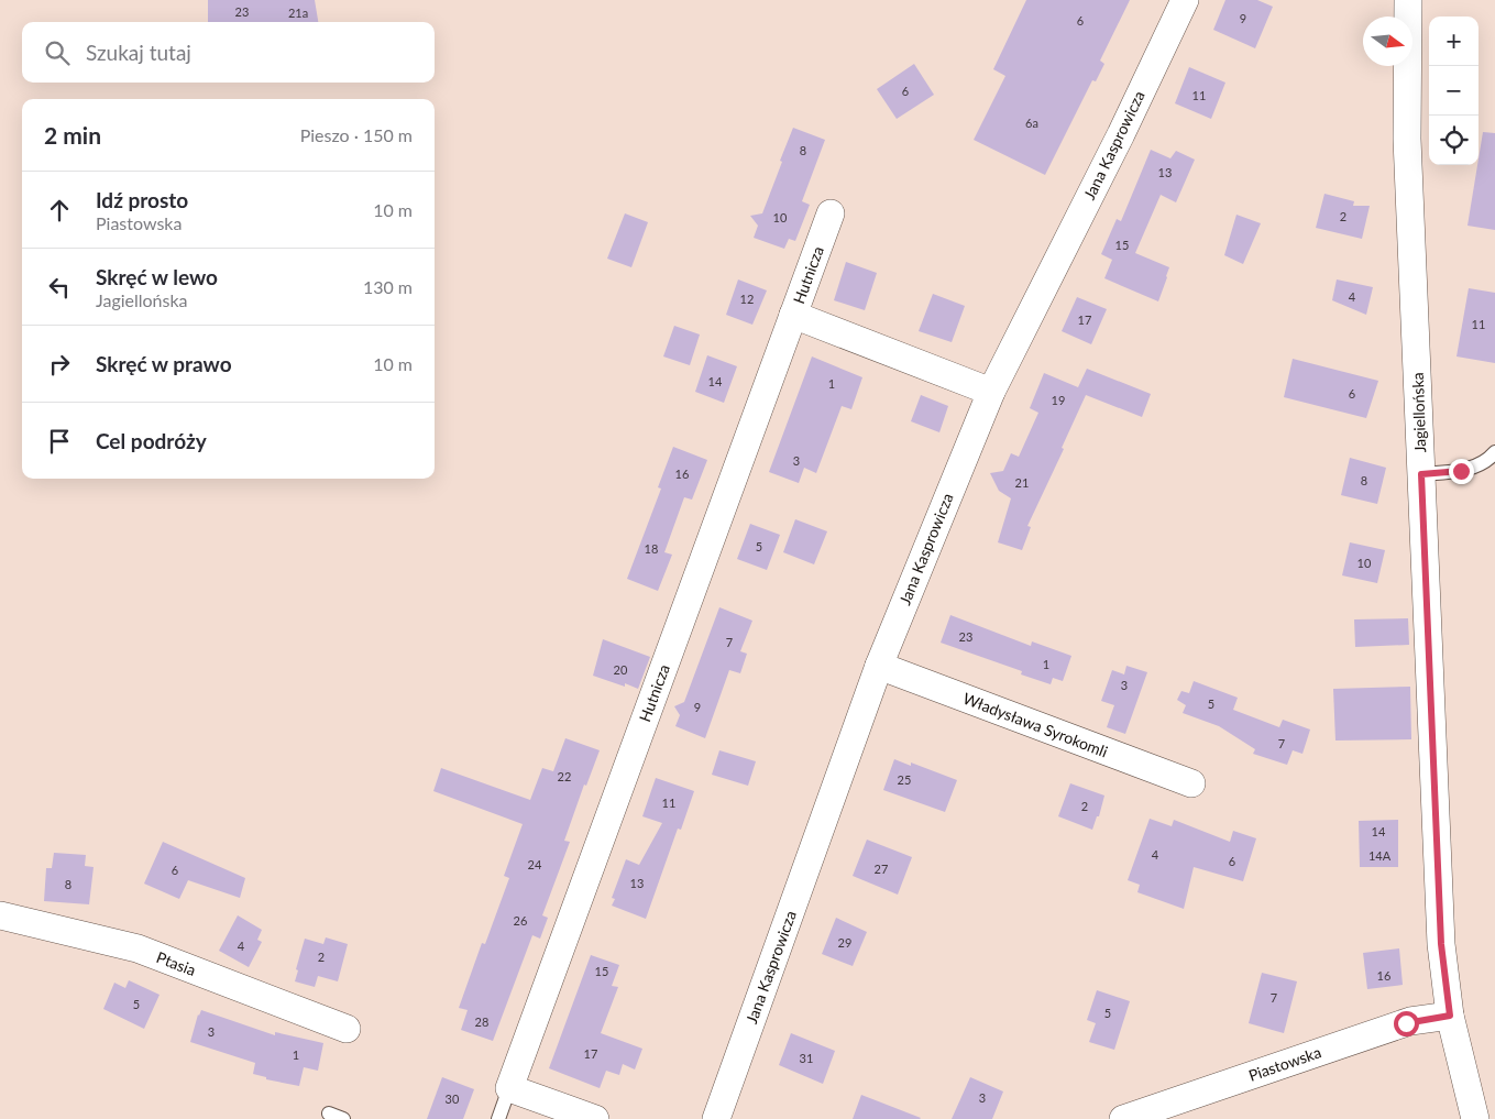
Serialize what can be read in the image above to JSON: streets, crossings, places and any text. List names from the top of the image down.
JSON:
{
  "streets": {
    "street": [
      "Jana Kasprowicza",
      "Hutnicza",
      "Jagiellońska",
      "Władysława Syrokomli",
      "Ptasia",
      "Piastowska"
    ]
  },
  "crossings": [
    ["Jana Kasprowicza", "Władysława Syrokomli"],
    ["Jagiellońska", "Piastowska"]
  ],
  "house_numbers": [
    "23",
    "21a",
    "9",
    "6",
    "6",
    "11",
    "6a",
    "8",
    "13",
    "2",
    "10",
    "15",
    "4",
    "12",
    "17",
    "11",
    "14",
    "1",
    "6",
    "19",
    "3",
    "16",
    "8",
    "21",
    "5",
    "18",
    "10",
    "23",
    "7",
    "1",
    "20",
    "3",
    "5",
    "9",
    "7",
    "22",
    "25",
    "11",
    "2",
    "14",
    "4",
    "14A",
    "6",
    "24",
    "27",
    "6",
    "13",
    "8",
    "26",
    "29",
    "4",
    "2",
    "15",
    "16",
    "7",
    "5",
    "5",
    "28",
    "3",
    "17",
    "1",
    "31",
    "3",
    "30"
  ],
  "north": "right",
  "page": {
    "map_buttons": ["+", "−"],
    "search": "Szukaj tutaj",
    "heading": ["2 min", "Pieszo · 150 m"],
    "list": [
      ["Idź prosto", "Piastowska", "10 m"],
      ["Skręć w lewo", "Jagiellońska", "130 m"],
      ["Skręć w prawo", "10 m"],
      "Cel podróży"
    ]
  }
}
